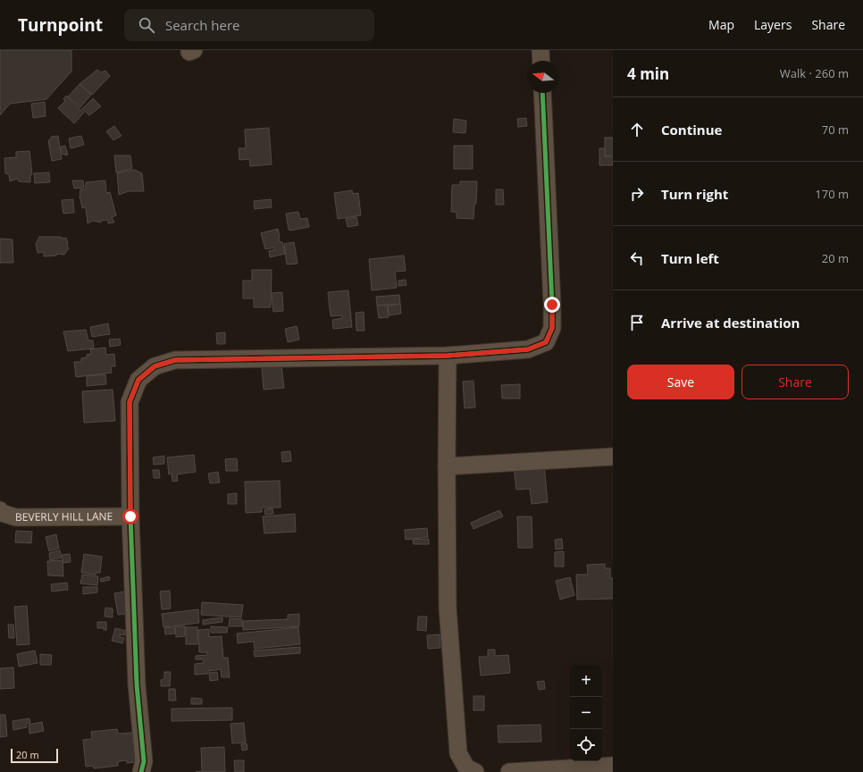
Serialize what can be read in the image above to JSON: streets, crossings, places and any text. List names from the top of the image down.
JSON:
{
  "streets": {
    "street": ["BEVERLY HILL LANE"]
  },
  "scale_bar": "20 m",
  "north": "left",
  "page": {
    "header": "Turnpoint",
    "search": "Search here",
    "nav": ["Map", "Layers", "Share"],
    "heading": ["4 min", "Walk · 260 m"],
    "list": [
      ["Continue", "70 m"],
      ["Turn right", "170 m"],
      ["Turn left", "20 m"],
      "Arrive at destination"
    ],
    "buttons": ["Save", "Share"],
    "map_buttons": ["+", "−"],
    "scale": "20 m"
  }
}
